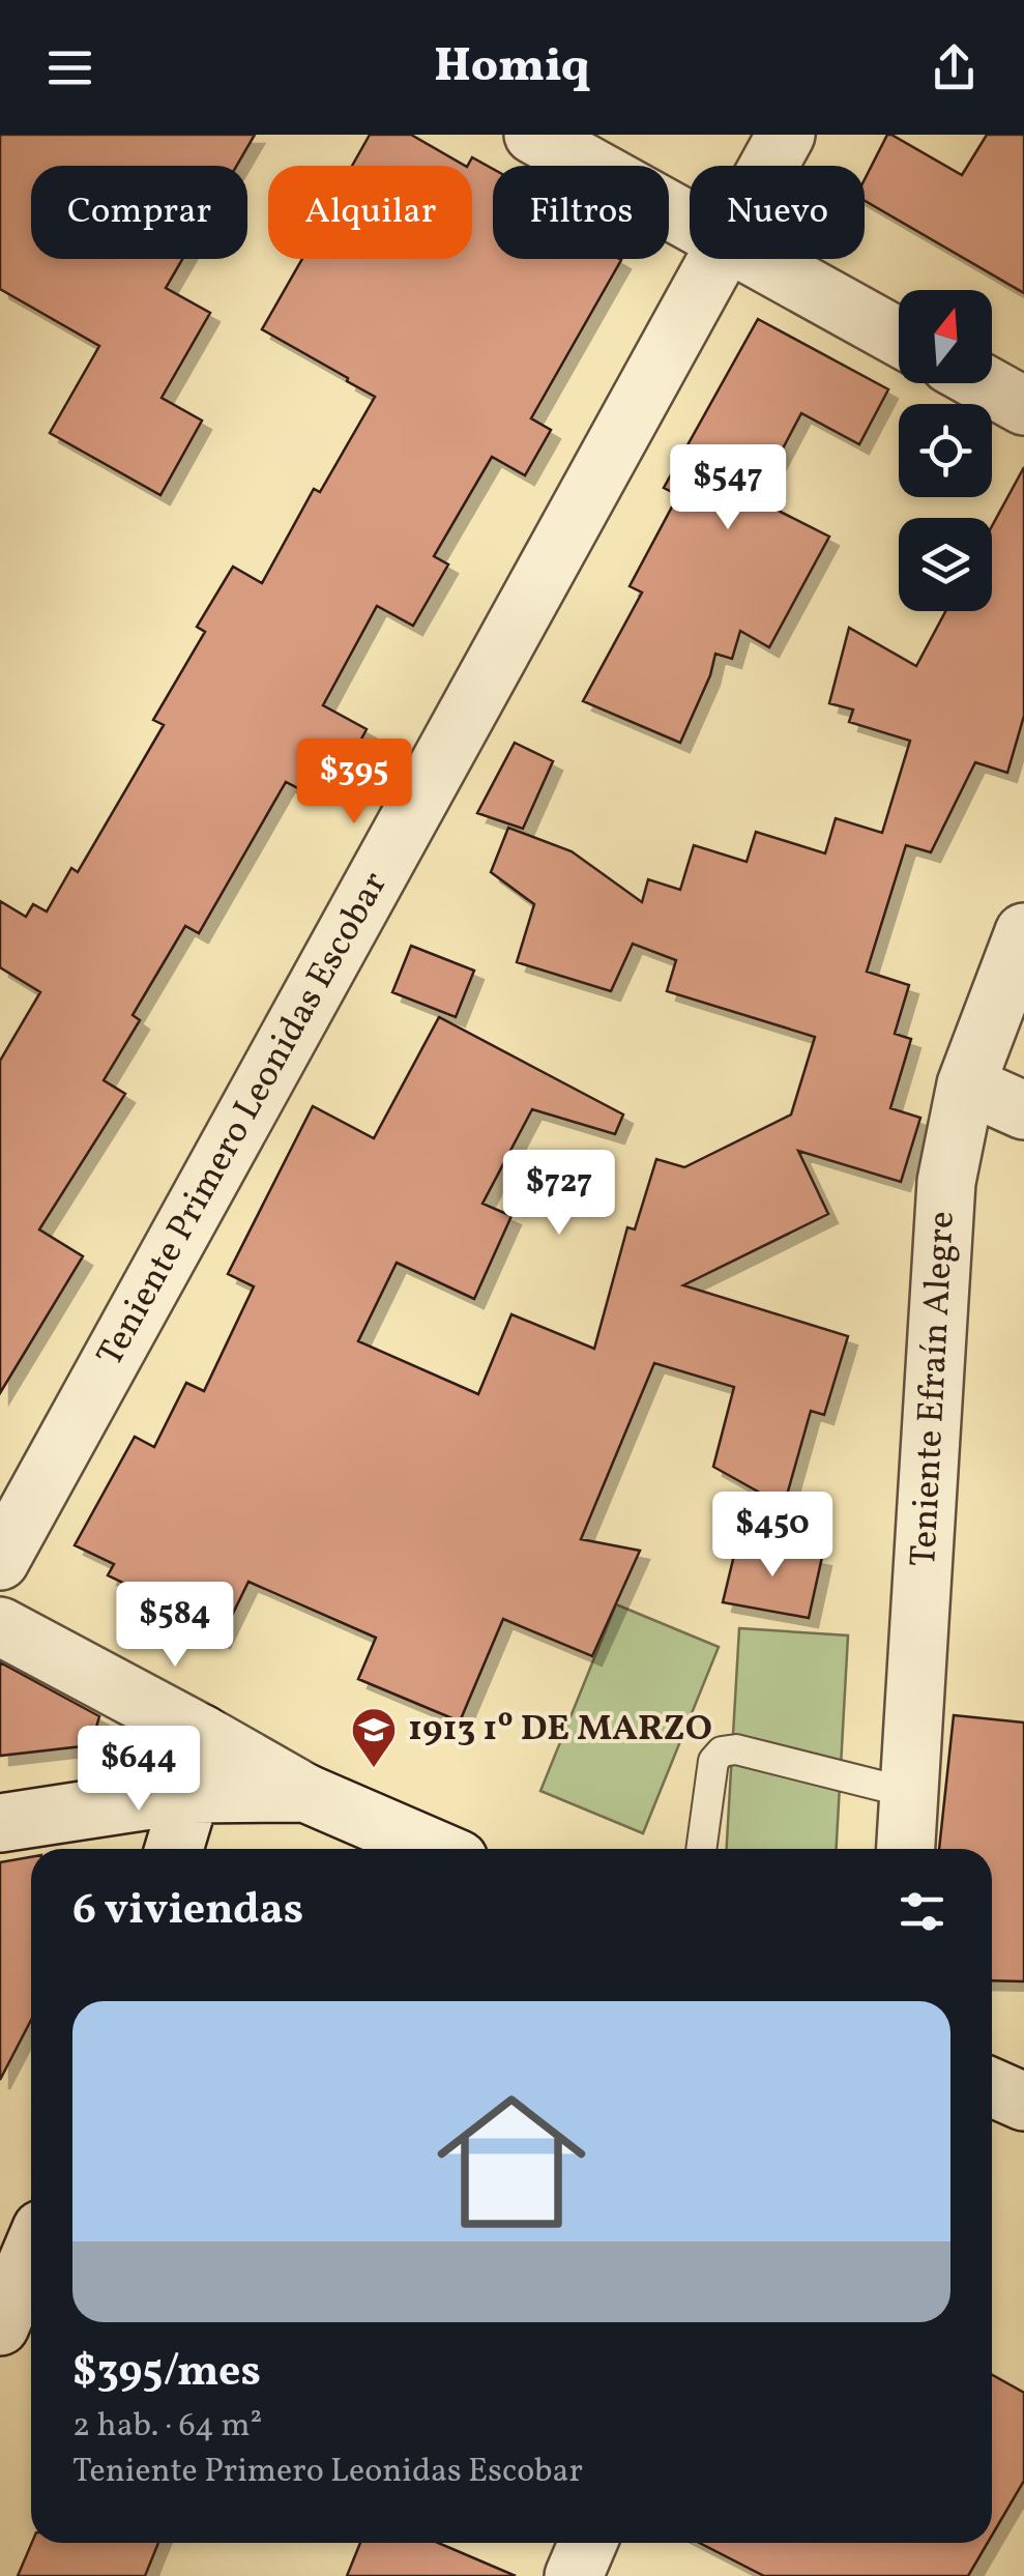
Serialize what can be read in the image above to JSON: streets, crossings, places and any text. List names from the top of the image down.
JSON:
{
  "streets": {
    "street": ["Teniente Primero Leonidas Escobar", "Teniente Efraín Alegre"]
  },
  "places": {
    "school or university": ["1913 1º DE MARZO"]
  },
  "north": "top",
  "page": {
    "header": "Homiq",
    "chip": [
      "Comprar",
      "Alquilar",
      "Filtros",
      "Nuevo"
    ],
    "price": [
      "$547",
      "$395",
      "$727",
      "$450",
      "$584",
      "$644"
    ],
    "heading": "6 viviendas",
    "list": [
      {
        "name": "$395/mes",
        "note": "2 hab. · 64 m² · Teniente Primero Leonidas Escobar"
      }
    ]
  }
}
